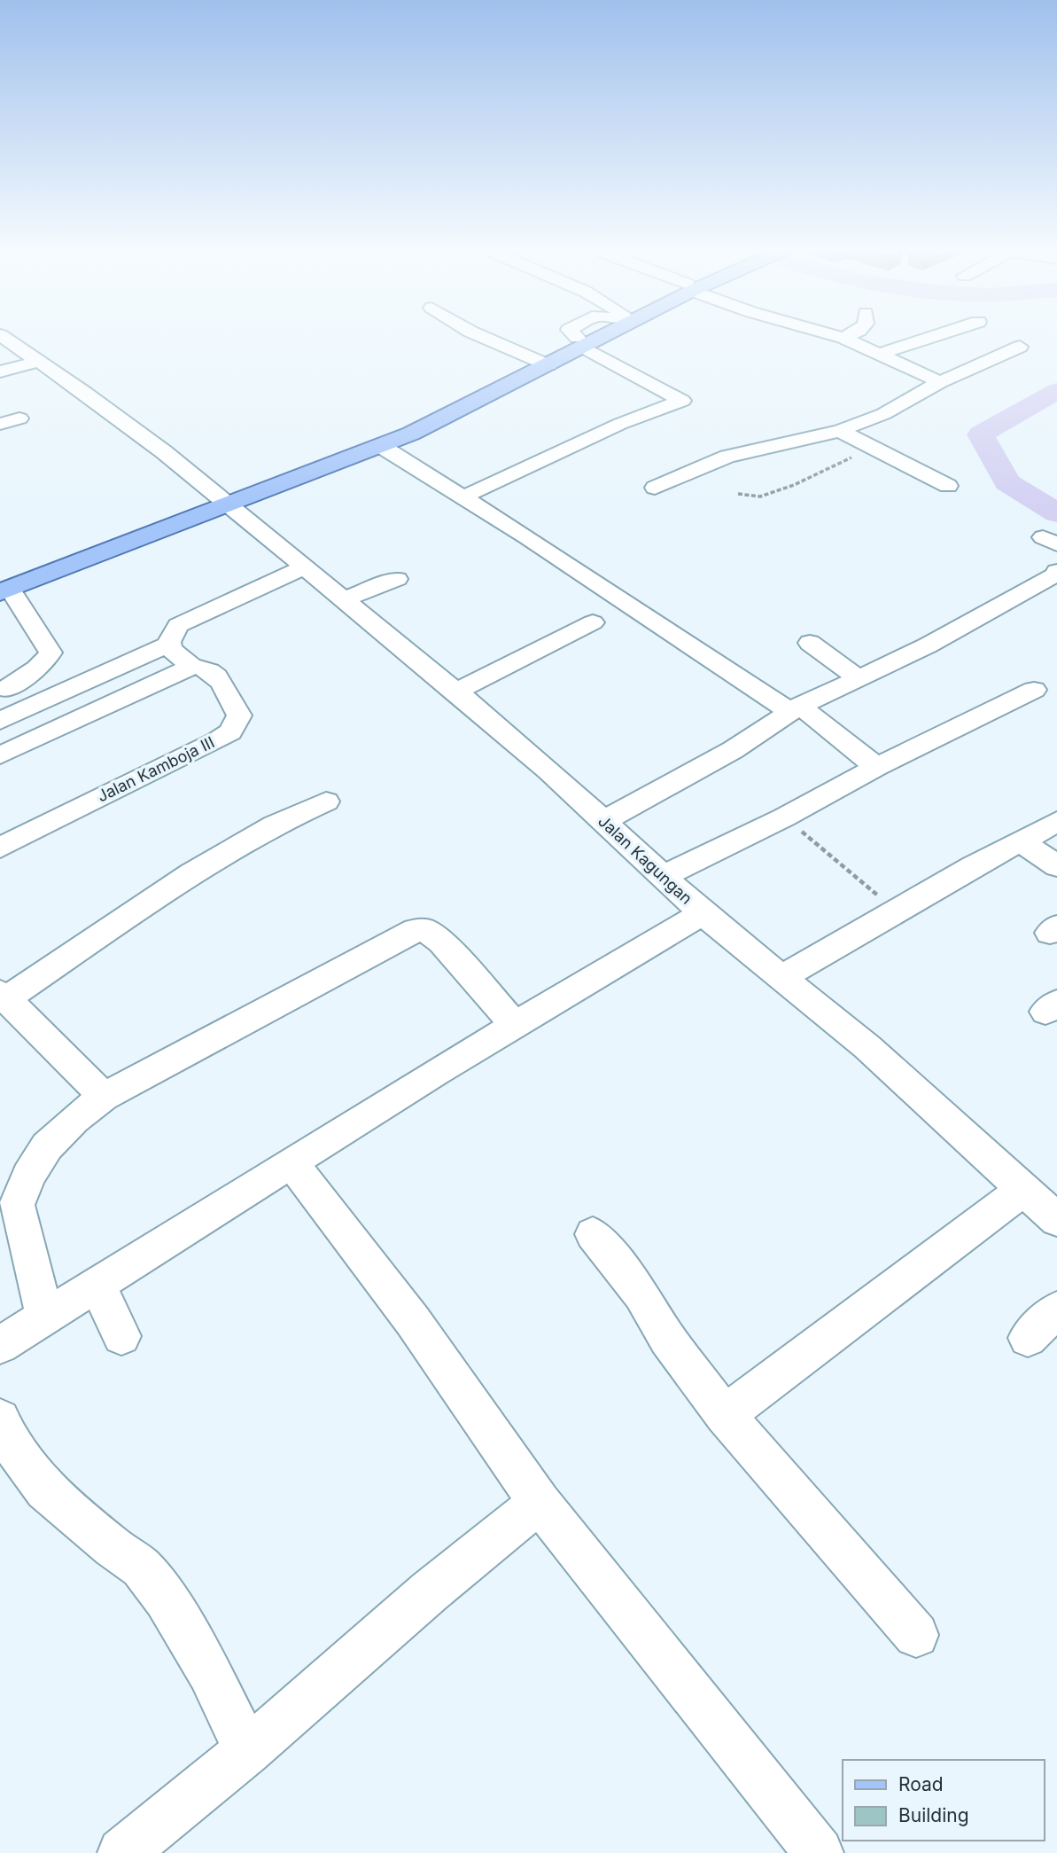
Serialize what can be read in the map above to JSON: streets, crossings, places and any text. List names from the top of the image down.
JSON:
{
  "streets": {
    "street": ["Jalan Kamboja III", "Jalan Kagungan"]
  },
  "legend": ["Road", "Building"]
}
